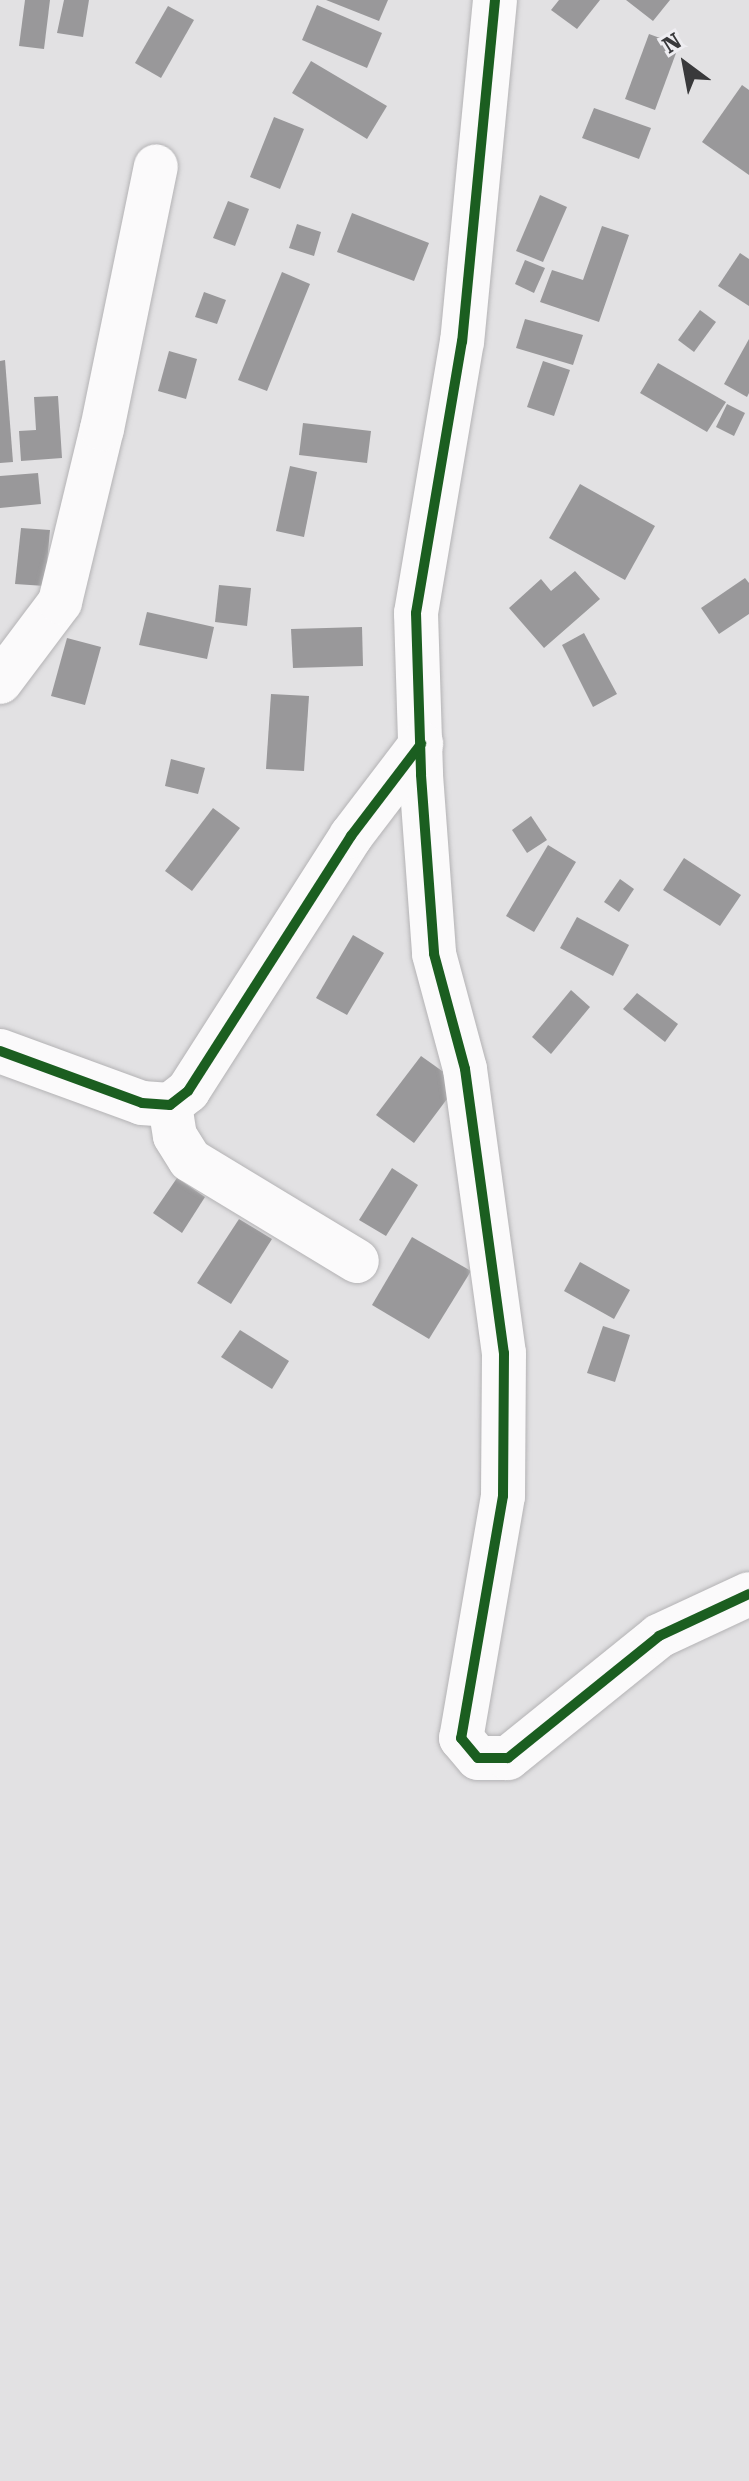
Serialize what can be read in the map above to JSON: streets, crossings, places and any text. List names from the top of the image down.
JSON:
{
  "north": "top left"
}
